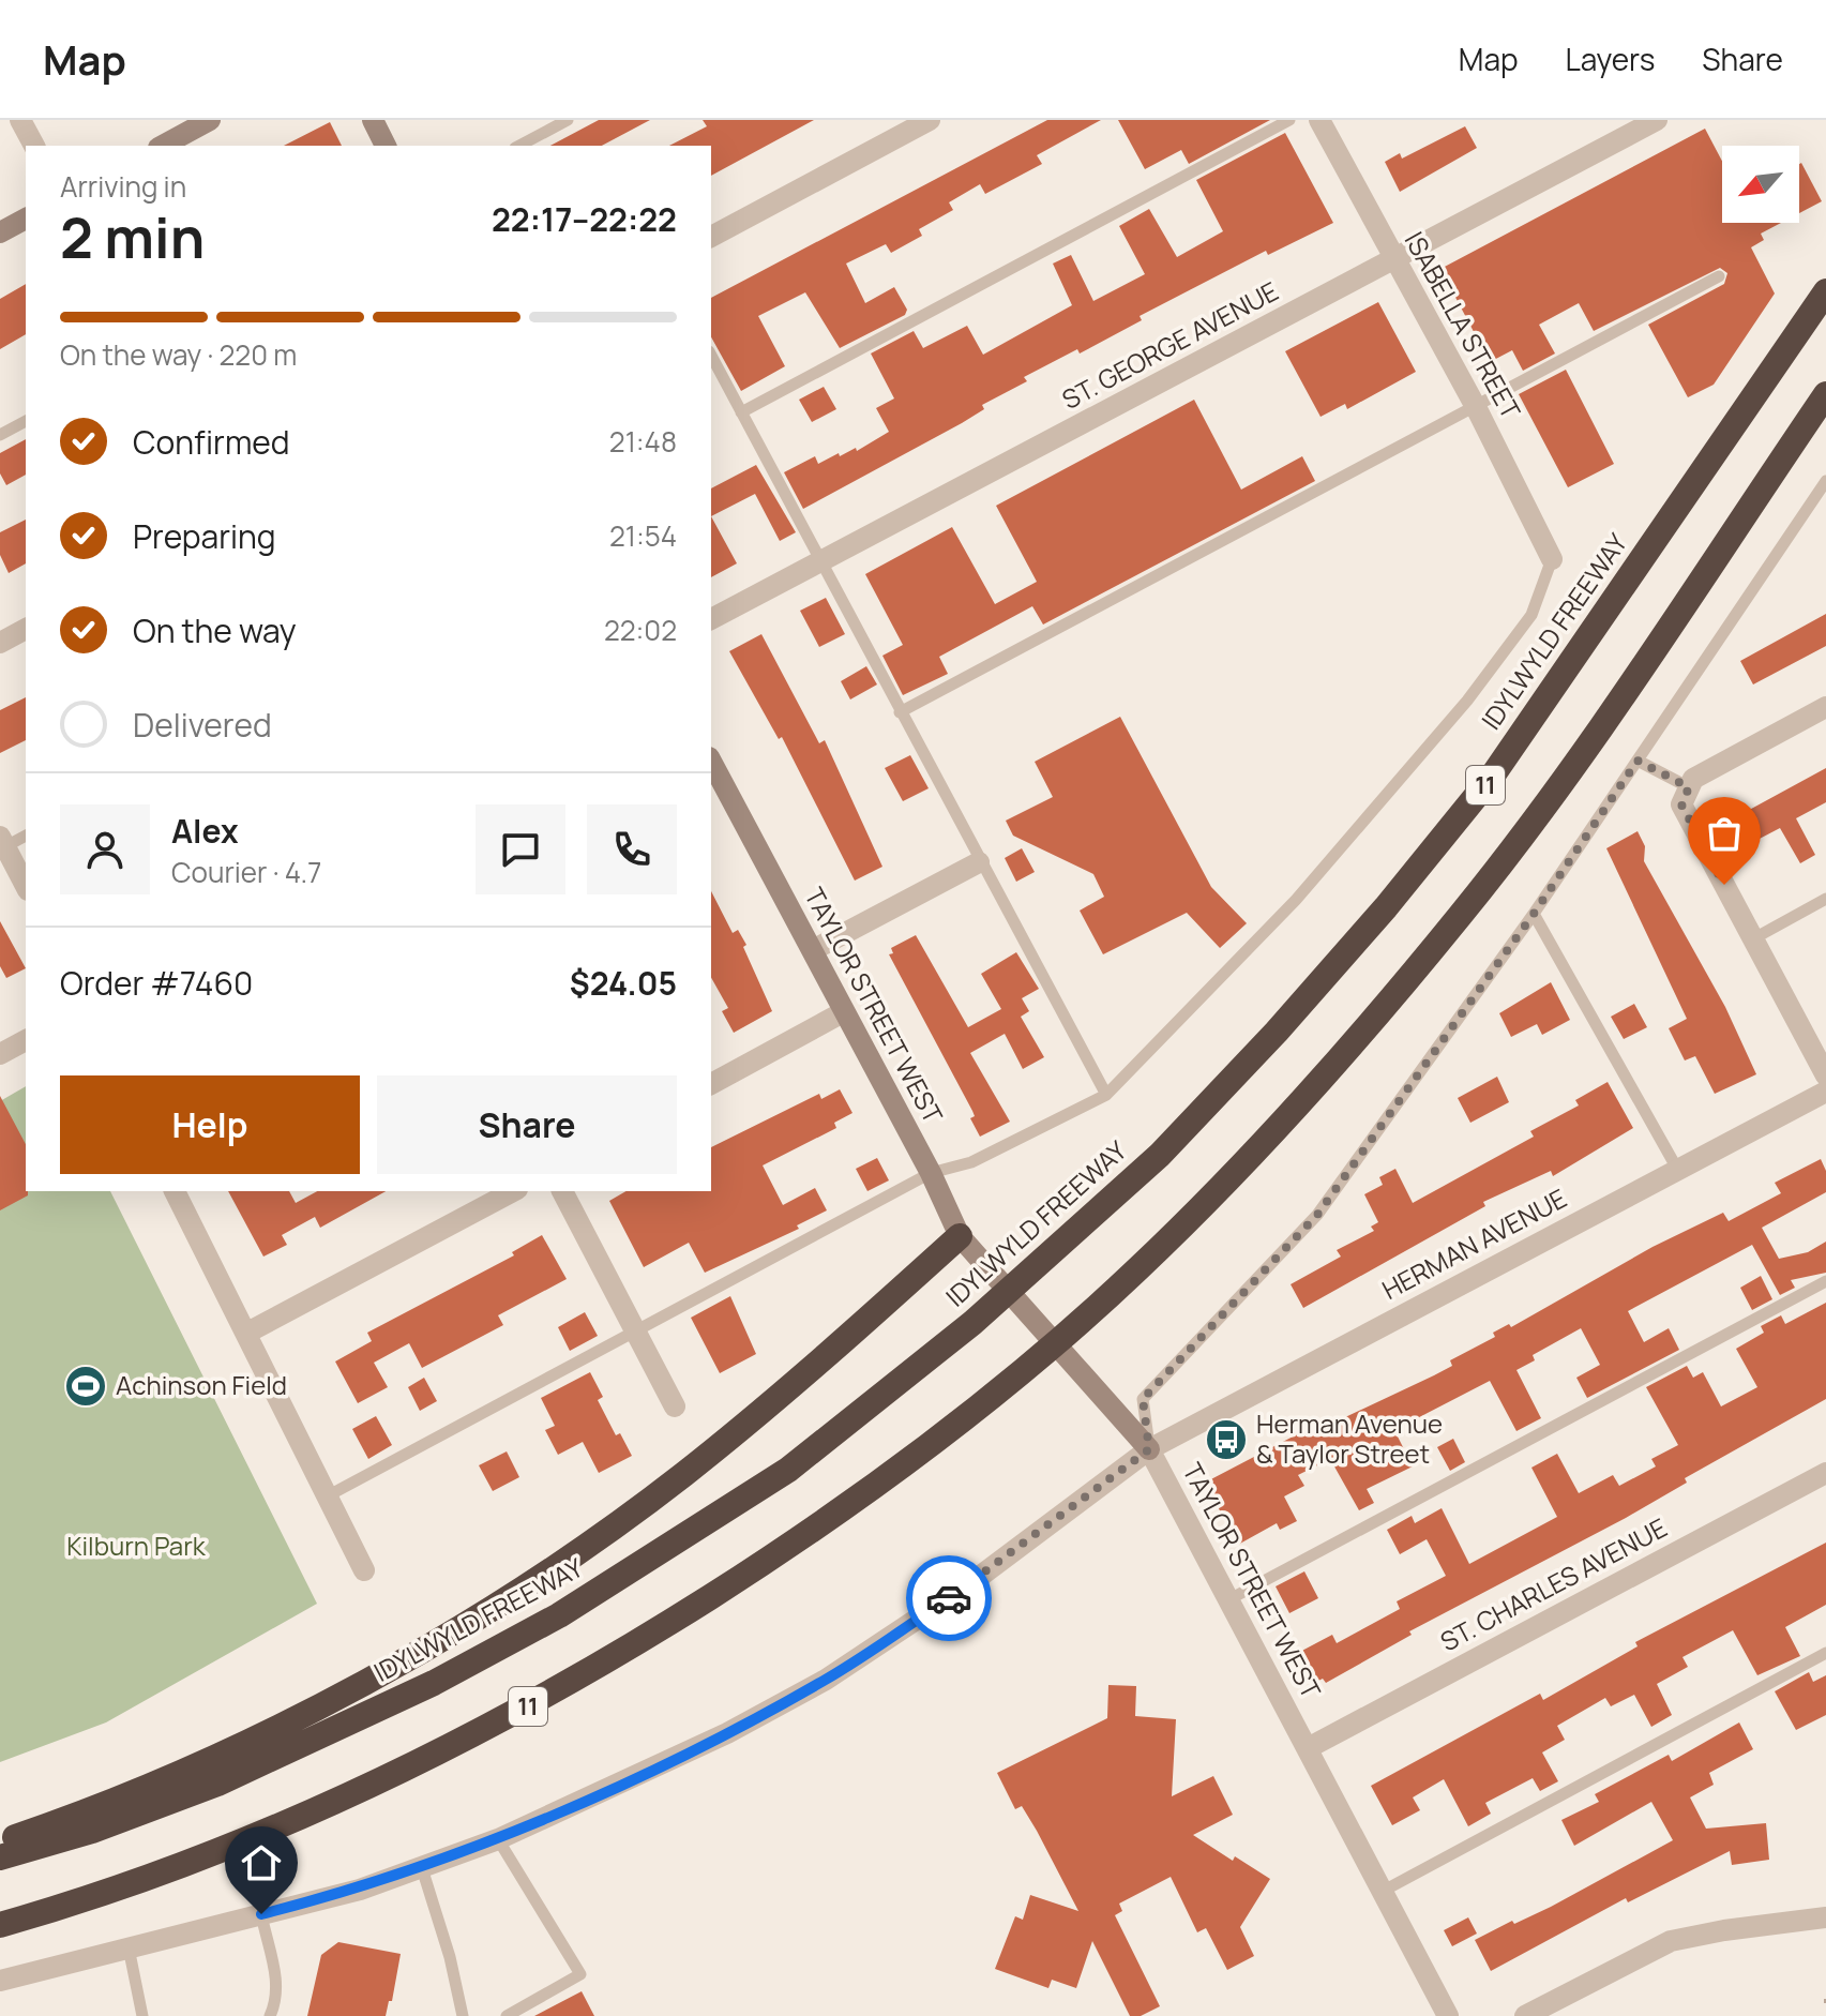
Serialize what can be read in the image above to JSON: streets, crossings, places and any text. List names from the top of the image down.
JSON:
{
  "streets": {
    "highway": ["IDYLWYLD FREEWAY", "11"],
    "street": [
      "ISABELLA STREET",
      "ST. GEORGE AVENUE",
      "TAYLOR STREET WEST",
      "HERMAN AVENUE",
      "ST. CHARLES AVENUE"
    ]
  },
  "crossings": [
    ["ISABELLA STREET", "ST. GEORGE AVENUE"],
    ["TAYLOR STREET WEST", "HERMAN AVENUE"],
    ["TAYLOR STREET WEST", "ST. CHARLES AVENUE"]
  ],
  "parks": ["Kilburn Park"],
  "places": {
    "sports": ["Achinson Field"],
    "bus stop": ["Herman Avenue & Taylor Street"]
  },
  "north": "bottom left",
  "page": {
    "header": "Map",
    "nav": ["Map", "Layers", "Share"],
    "heading": ["2 min", "Arriving in", "22:17–22:22"],
    "panel": [
      "Alex",
      "Courier · 4.7",
      "Order #7460",
      "$24.05"
    ],
    "bar": "On the way · 220 m",
    "list": [
      ["Confirmed", "21:48"],
      ["Preparing", "21:54"],
      ["On the way", "22:02"],
      "Delivered"
    ],
    "buttons": ["Help", "Share"]
  }
}
